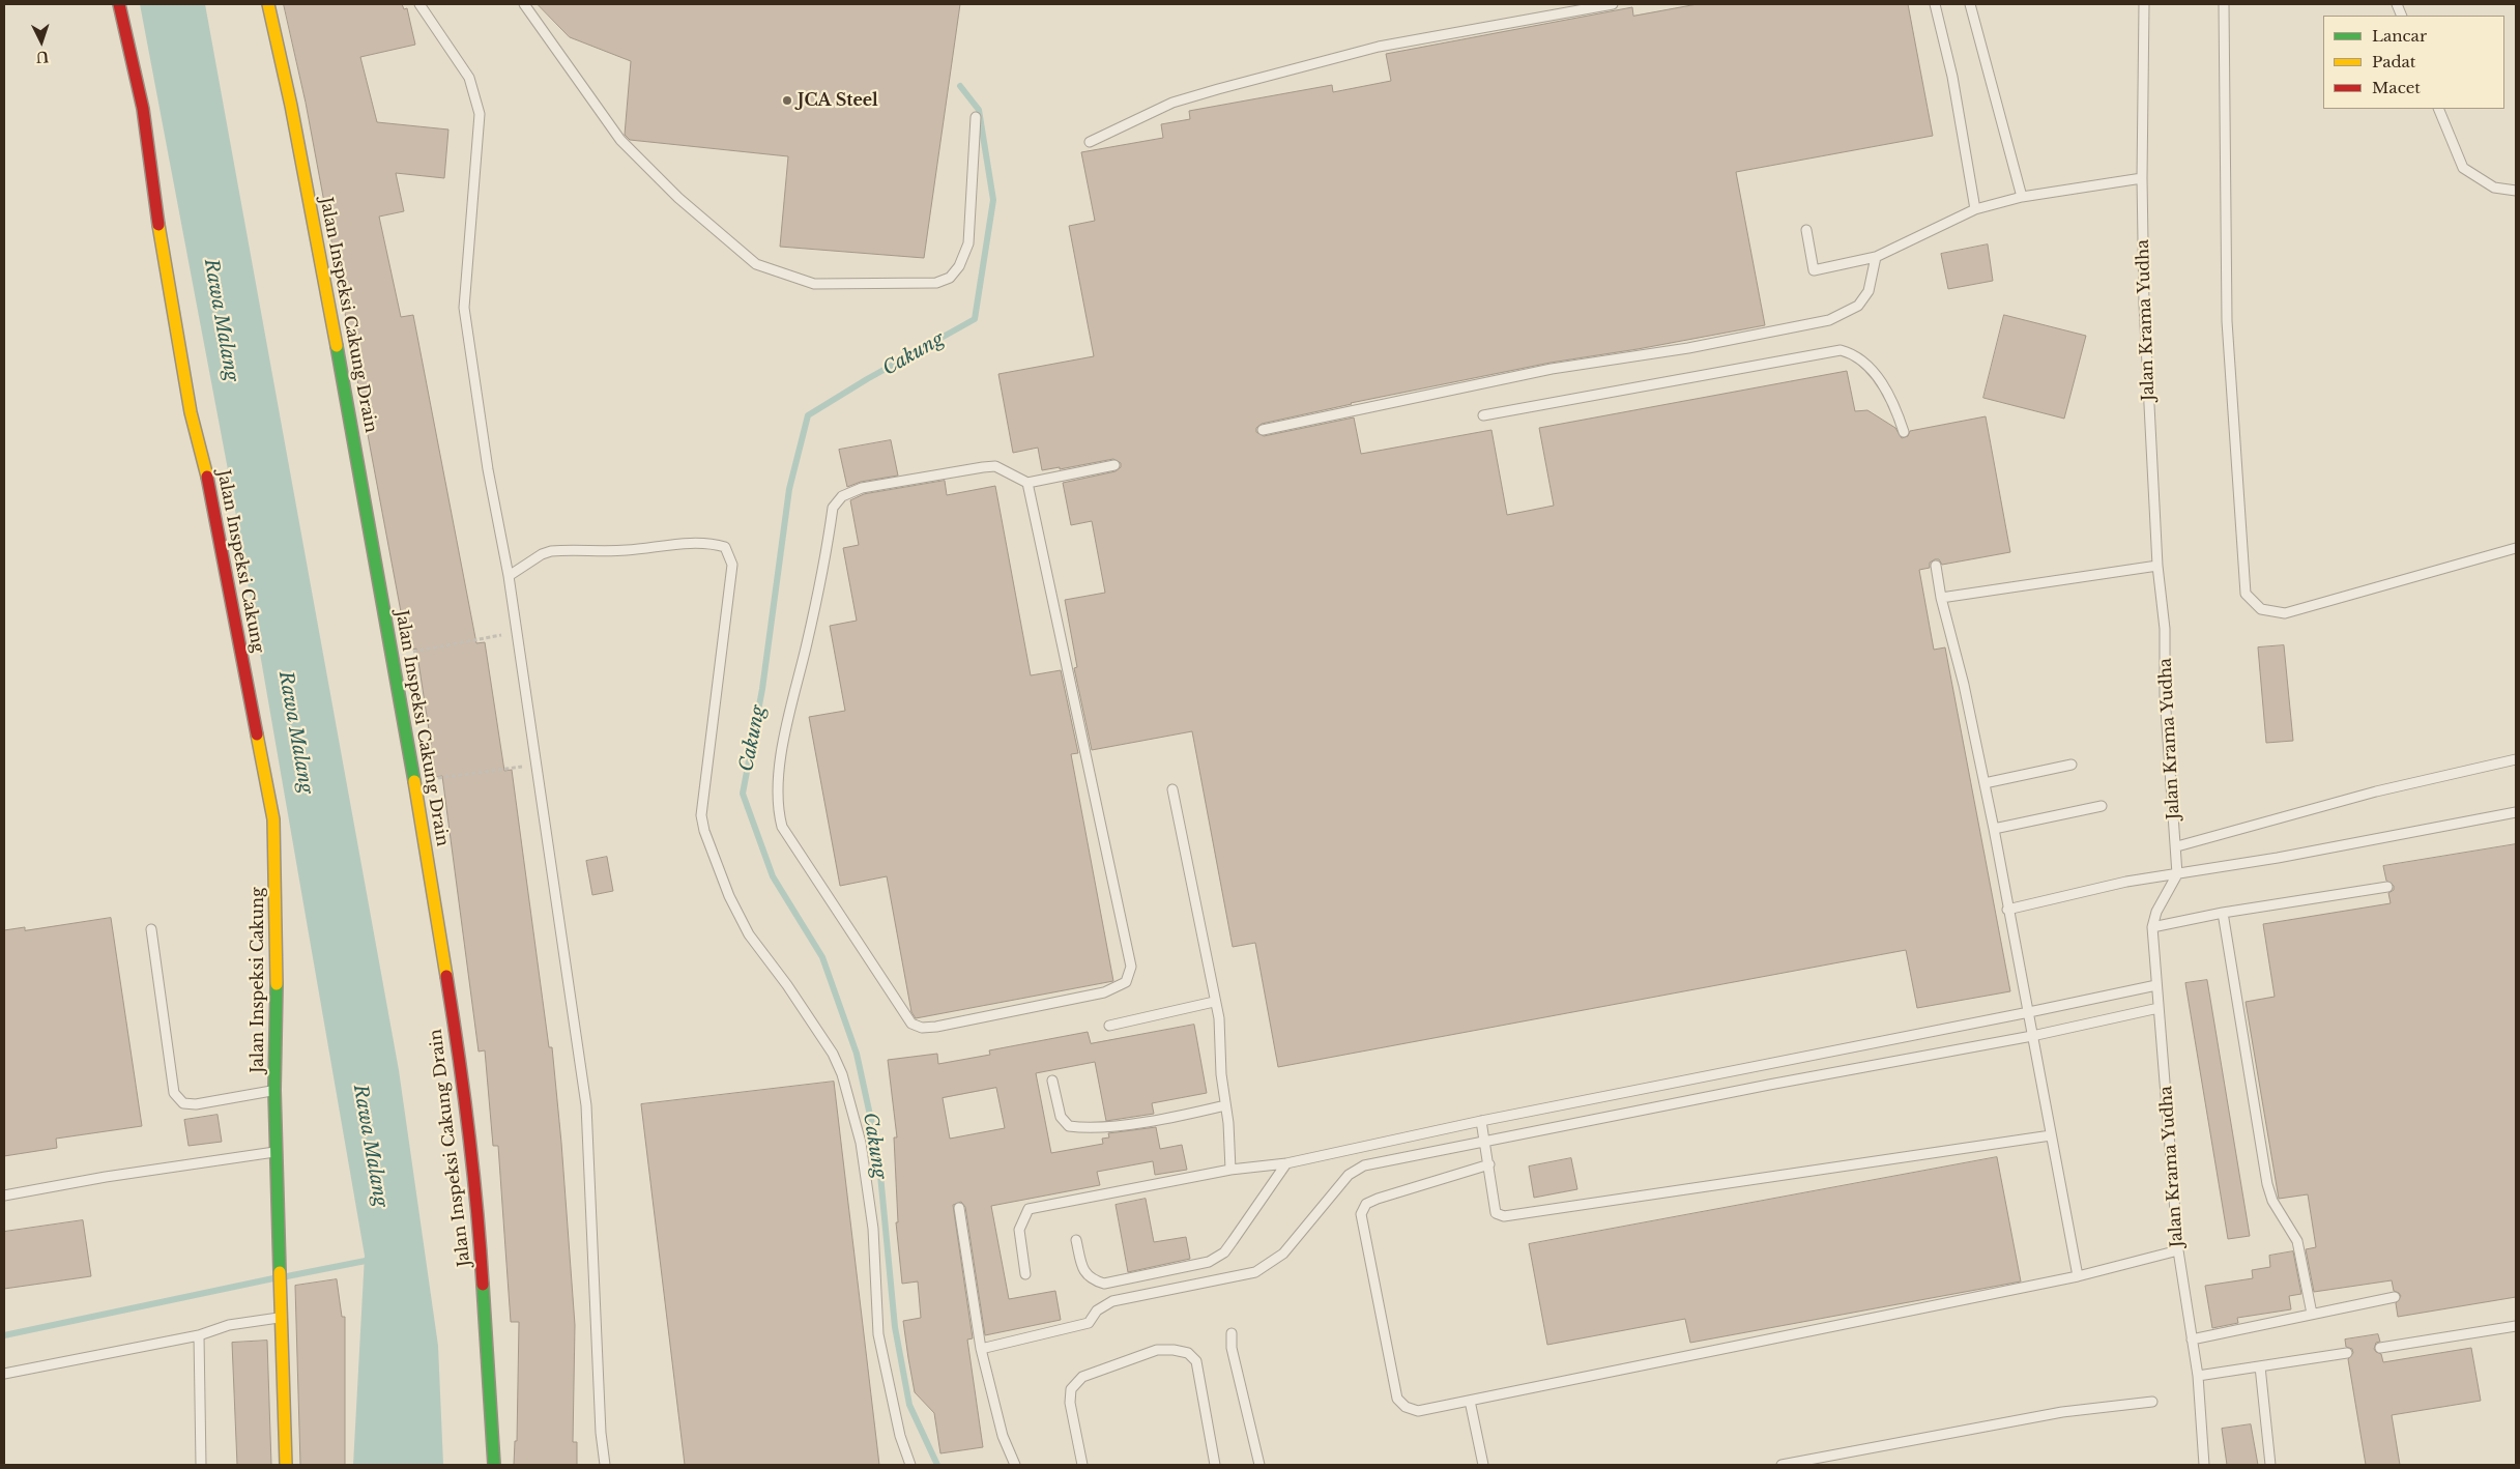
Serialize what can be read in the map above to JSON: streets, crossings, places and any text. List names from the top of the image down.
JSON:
{
  "streets": {
    "street": ["Jalan Inspeksi Cakung Drain", "Jalan Inspeksi Cakung"],
    "lane": ["Jalan Krama Yudha"]
  },
  "water": ["Rawa Malang", "Cakung"],
  "places": ["JCA Steel"],
  "legend": ["Lancar", "Padat", "Macet"],
  "north": "bottom"
}
